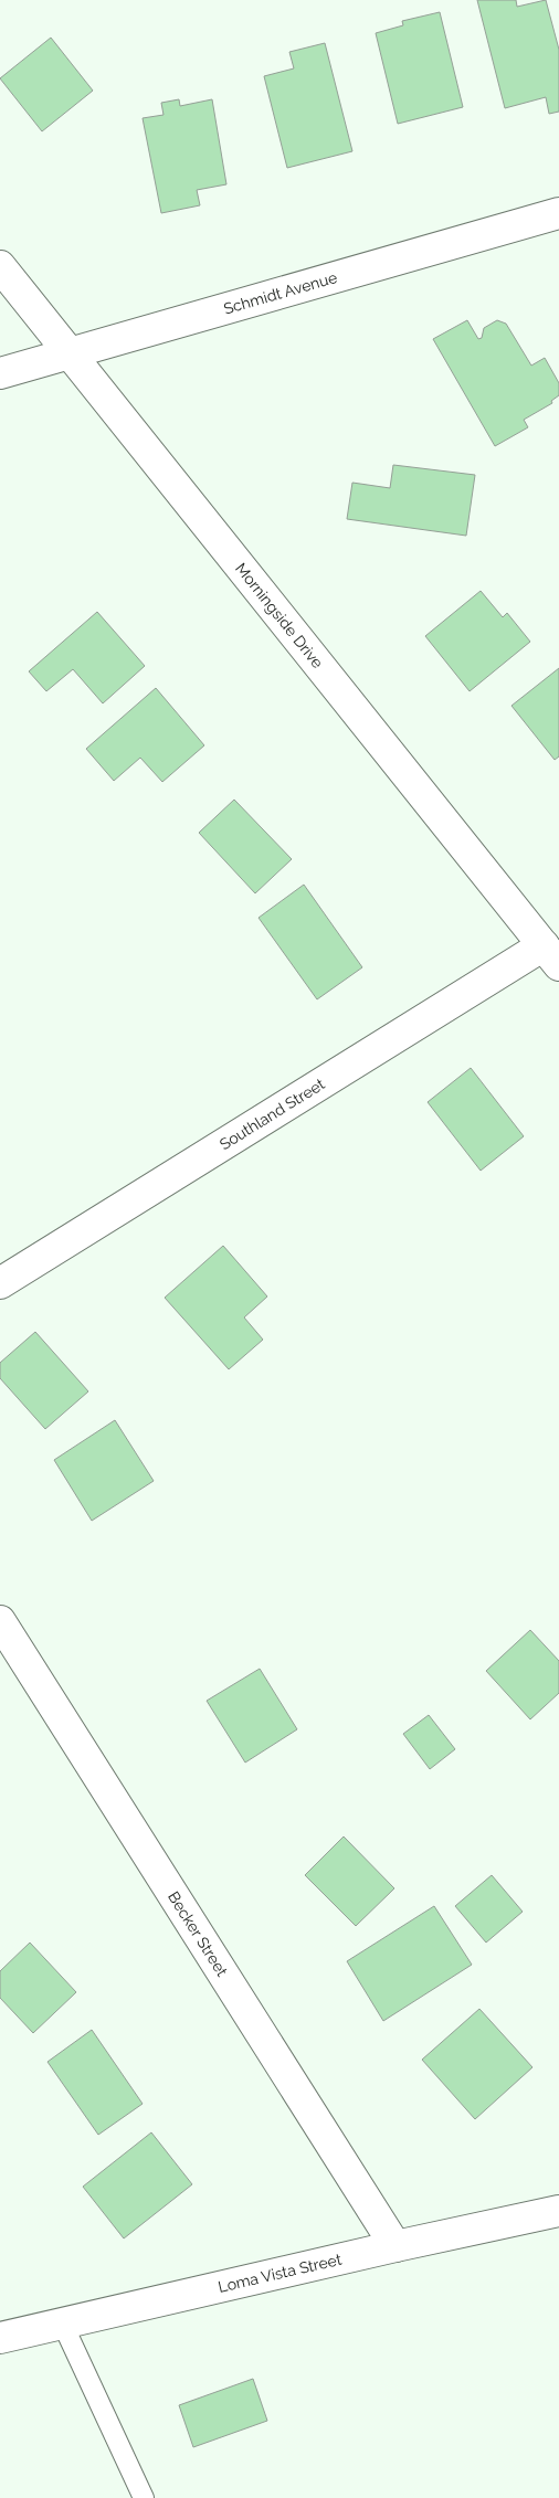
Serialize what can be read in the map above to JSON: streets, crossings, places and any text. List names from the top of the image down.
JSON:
{
  "streets": {
    "street": [
      "Schmidt Avenue",
      "Morningside Drive",
      "Southland Street",
      "Becker Street",
      "Loma Vista Street"
    ]
  },
  "crossings": [
    ["Schmidt Avenue", "Morningside Drive"],
    ["Morningside Drive", "Southland Street"],
    ["Becker Street", "Loma Vista Street"]
  ]
}
